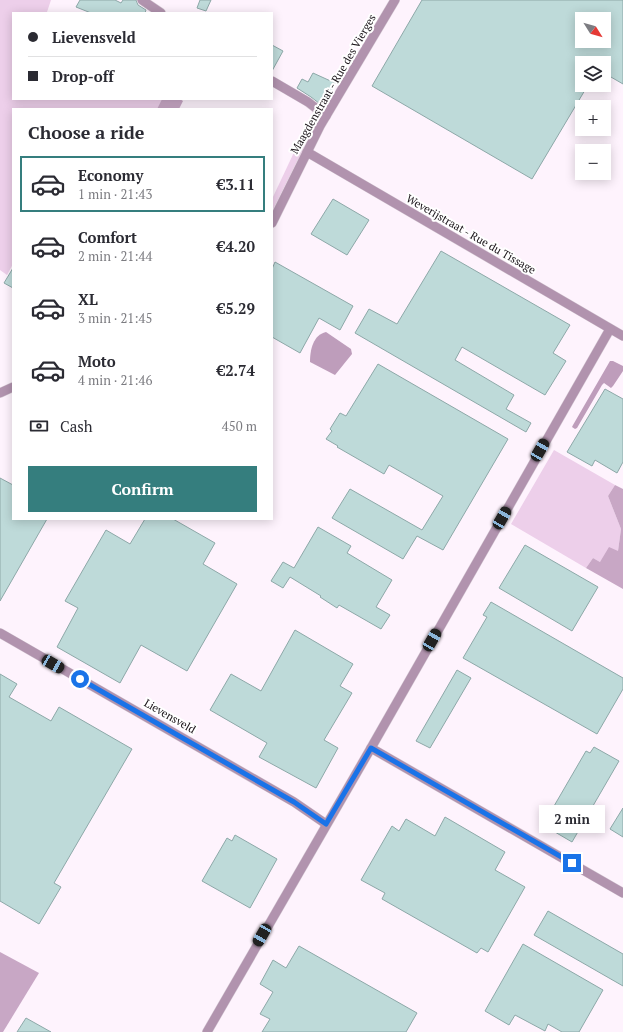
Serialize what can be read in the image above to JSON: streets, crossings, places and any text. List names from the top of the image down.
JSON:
{
  "streets": {
    "street": ["Maagdenstraat - Rue des Vierges", "Weverijstraat - Rue du Tissage", "Lievensveld"]
  },
  "crossings": [
    ["Maagdenstraat - Rue des Vierges", "Weverijstraat - Rue du Tissage"]
  ],
  "north": "bottom right",
  "page": {
    "map_buttons": ["+", "−"],
    "banner": ["Lievensveld", "Drop-off"],
    "heading": "Choose a ride",
    "list": [
      {
        "name": "Economy",
        "note": "1 min · 21:43",
        "value": "€3.11"
      },
      {
        "name": "Comfort",
        "note": "2 min · 21:44",
        "value": "€4.20"
      },
      {
        "name": "XL",
        "note": "3 min · 21:45",
        "value": "€5.29"
      },
      {
        "name": "Moto",
        "note": "4 min · 21:46",
        "value": "€2.74"
      }
    ],
    "pay": ["Cash", "450 m"],
    "buttons": "Confirm",
    "bubble": "2 min"
  }
}
